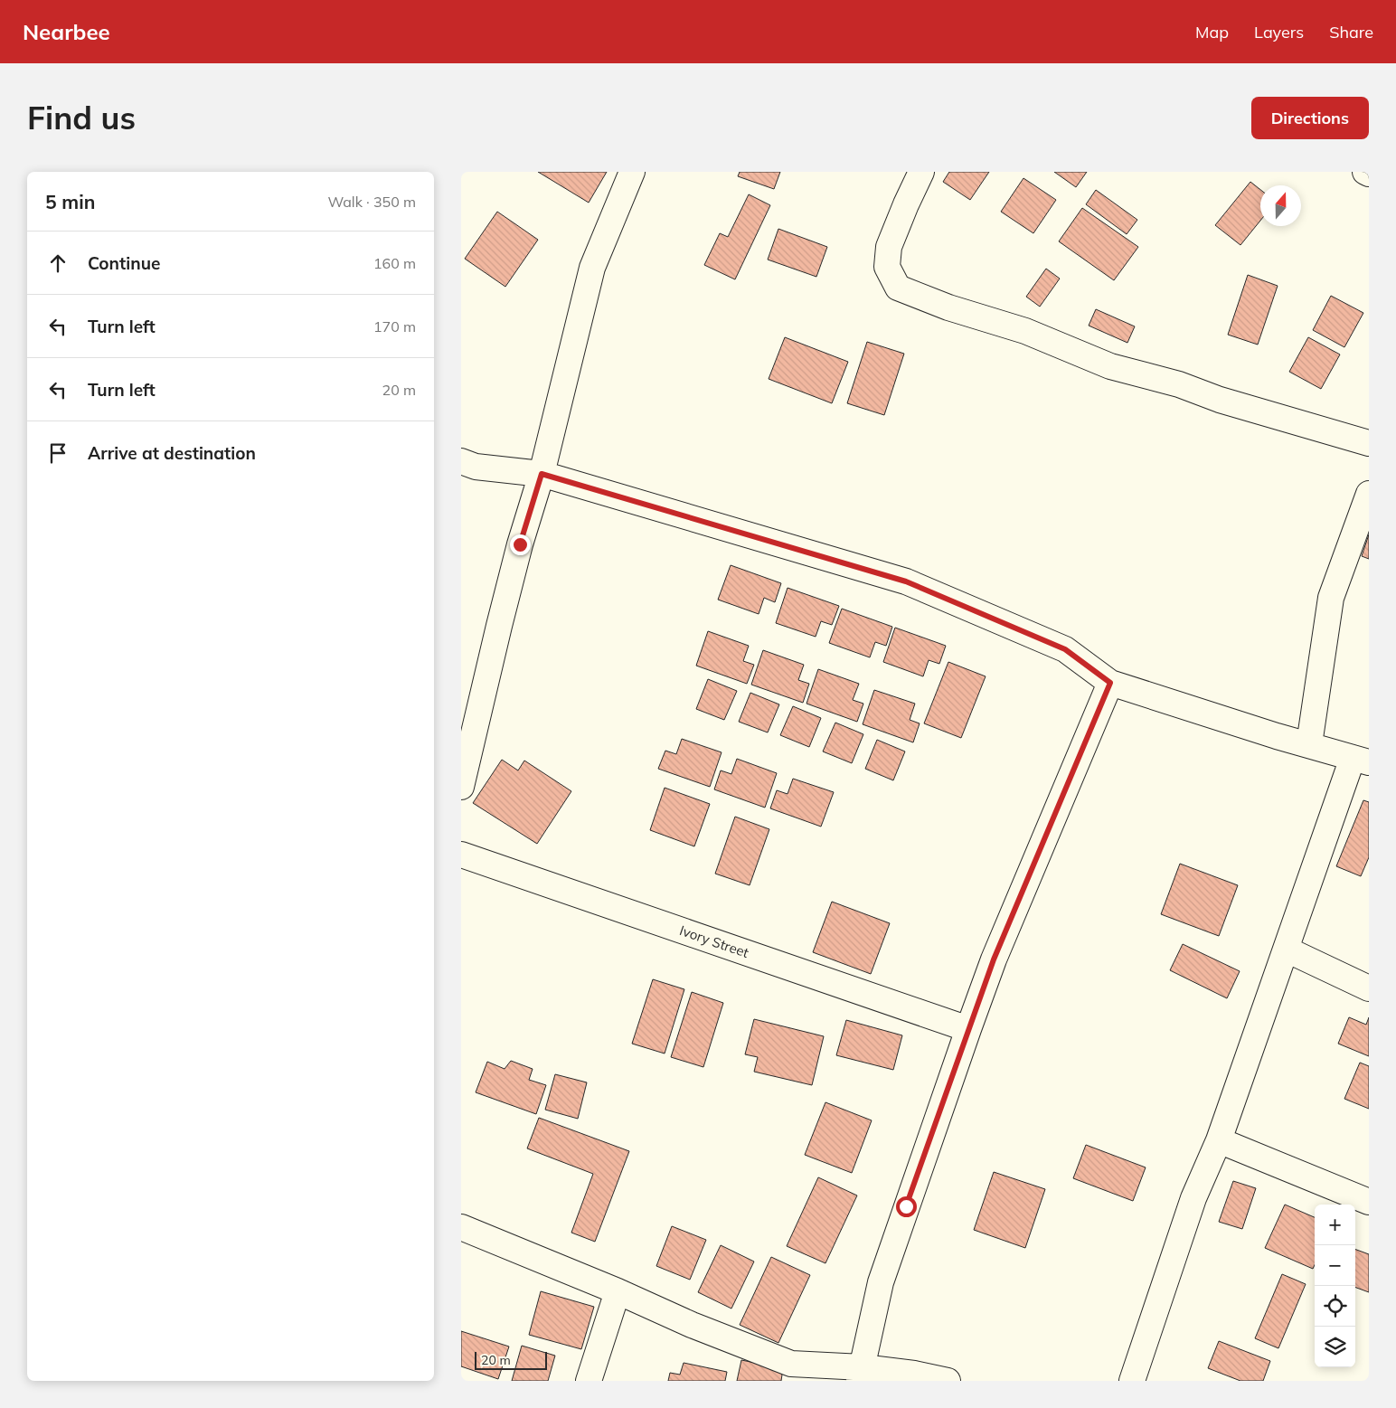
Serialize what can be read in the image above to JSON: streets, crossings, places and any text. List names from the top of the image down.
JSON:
{
  "streets": {
    "street": ["Ivory Street"]
  },
  "scale_bar": "20 m",
  "north": "top",
  "page": {
    "header": "Nearbee",
    "nav": ["Map", "Layers", "Share"],
    "buttons": "Directions",
    "title": "Find us",
    "heading": ["5 min", "Walk · 350 m"],
    "list": [
      ["Continue", "160 m"],
      ["Turn left", "170 m"],
      ["Turn left", "20 m"],
      "Arrive at destination"
    ],
    "map_buttons": ["+", "−"],
    "scale": "20 m"
  }
}
